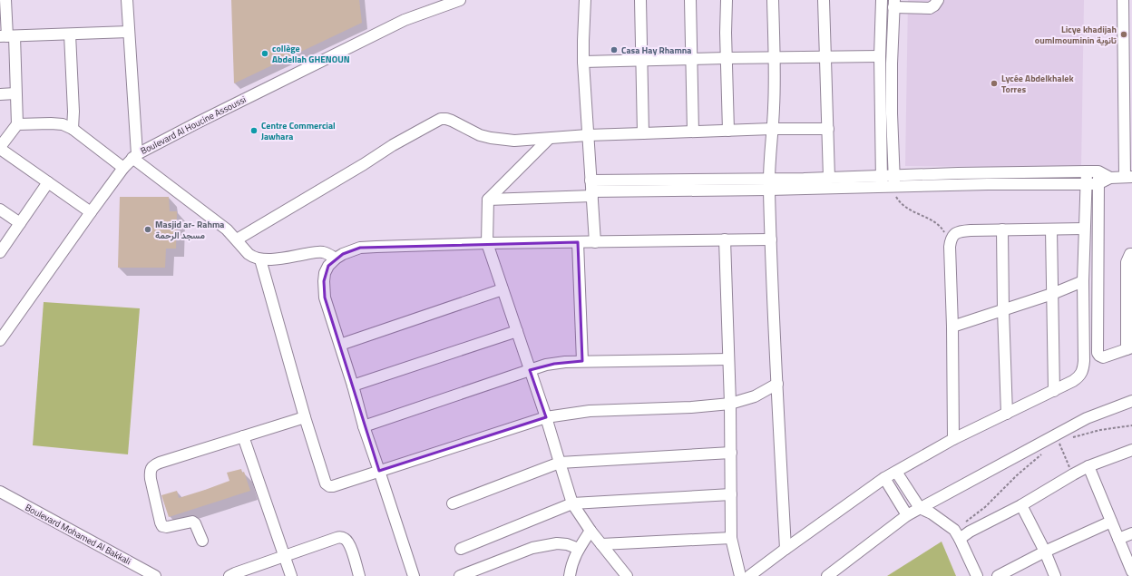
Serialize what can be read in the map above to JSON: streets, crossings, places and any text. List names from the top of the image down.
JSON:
{
  "streets": {
    "street": ["Boulevard Al Houcine Assoussi", "Boulevard Mohamed Al Bakkali"]
  },
  "places": [
    "Licye khadijah oumlmouminin تانوية",
    "Casa Hay Rhamna",
    "collège Abdellah GHENOUN",
    "Lycée Abdelkhalek Torres",
    "Centre Commercial Jawhara",
    "Masjid ar- Rahma مسجد الرحمة"
  ]
}
